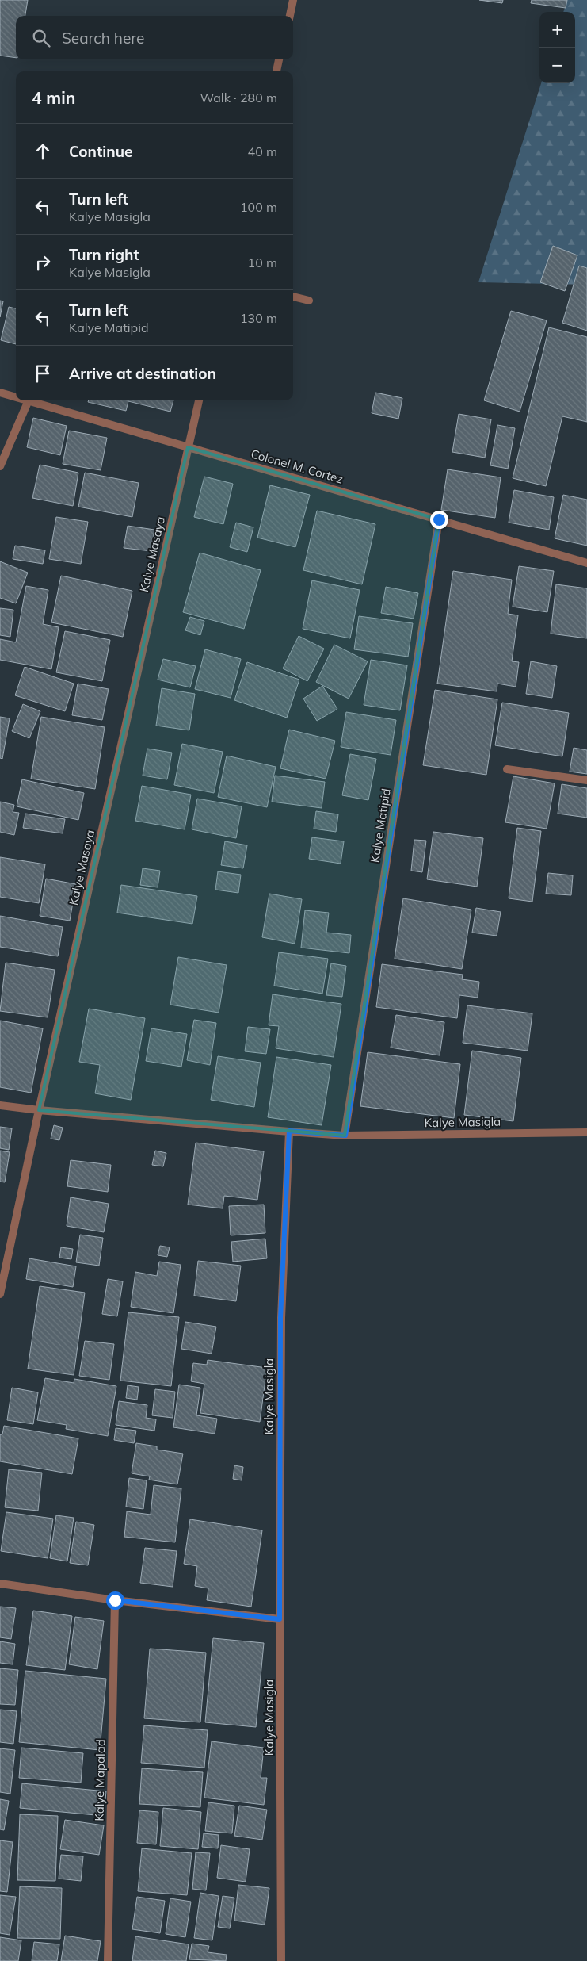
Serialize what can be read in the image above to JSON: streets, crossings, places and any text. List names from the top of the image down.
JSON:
{
  "streets": {
    "street": [
      "Colonel M. Cortez",
      "Kalye Masaya",
      "Kalye Matipid",
      "Kalye Masigla",
      "Kalye Mapalad"
    ]
  },
  "crossings": [
    ["Colonel M. Cortez", "Kalye Masaya"],
    ["Colonel M. Cortez", "Kalye Matipid"],
    ["Kalye Matipid", "Kalye Masigla"]
  ],
  "page": {
    "map_buttons": ["+", "−"],
    "search": "Search here",
    "heading": ["4 min", "Walk · 280 m"],
    "list": [
      ["Continue", "40 m"],
      ["Turn left", "Kalye Masigla", "100 m"],
      ["Turn right", "Kalye Masigla", "10 m"],
      ["Turn left", "Kalye Matipid", "130 m"],
      "Arrive at destination"
    ]
  }
}
